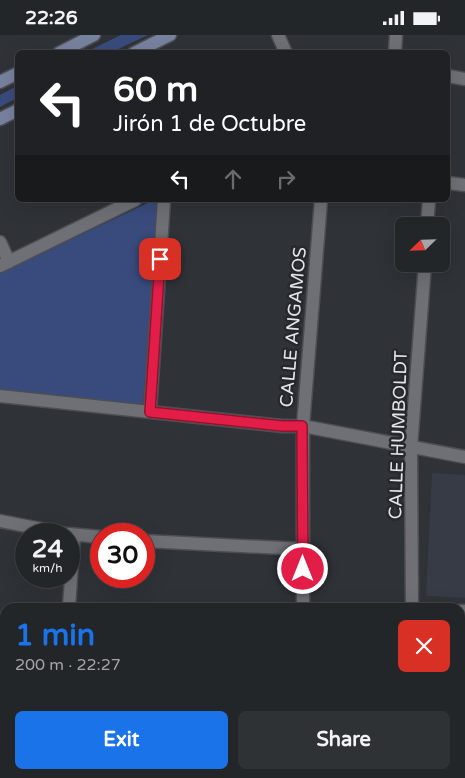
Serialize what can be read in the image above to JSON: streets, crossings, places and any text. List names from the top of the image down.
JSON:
{
  "streets": {
    "street": ["CALLE ANGAMOS", "CALLE HUMBOLDT"]
  },
  "north": "bottom left",
  "page": {
    "status": "22:26",
    "turn": ["60 m", "Jirón 1 de Octubre"],
    "speed": "24 km/h",
    "limit": "30",
    "heading": ["1 min", "200 m · 22:27"],
    "buttons": ["Exit", "Share"]
  }
}
